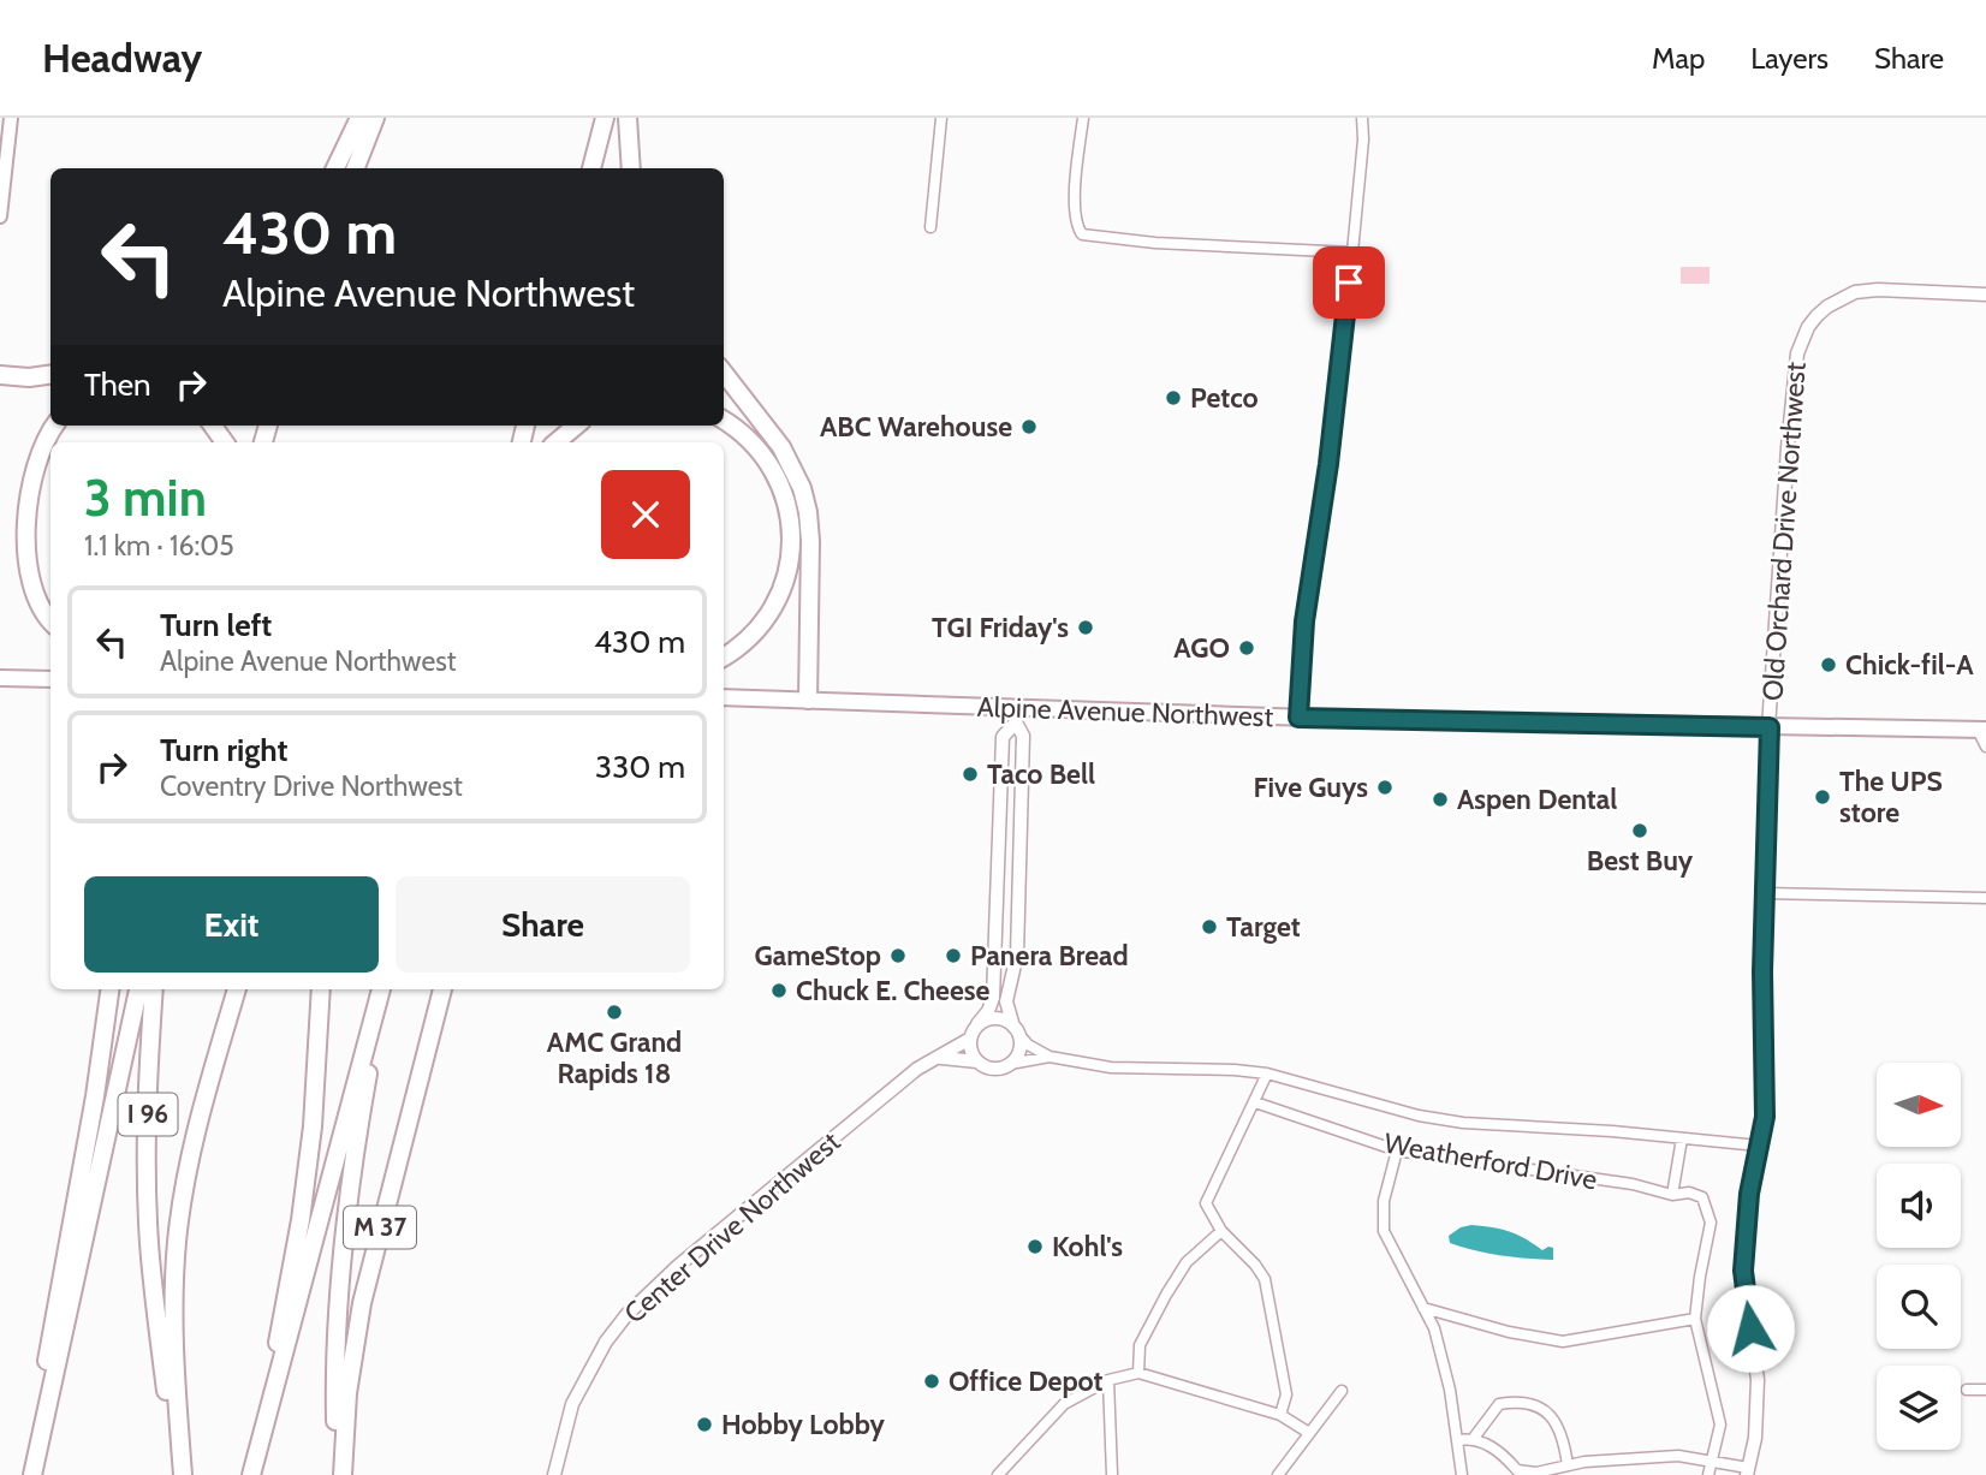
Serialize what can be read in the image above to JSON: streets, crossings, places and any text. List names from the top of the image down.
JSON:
{
  "streets": {
    "highway": ["Alpine Avenue Northwest", "I 96", "M 37"],
    "street": ["Old Orchard Drive Northwest", "Weatherford Drive", "Center Drive Northwest"]
  },
  "crossings": [
    ["Old Orchard Drive Northwest", "Alpine Avenue Northwest"]
  ],
  "places": [
    "Petco",
    "ABC Warehouse",
    "TGI Friday's",
    "AGO",
    "Chick-fil-A",
    "Taco Bell",
    "Five Guys",
    "The UPS store",
    "Aspen Dental",
    "Best Buy",
    "Target",
    "GameStop",
    "Panera Bread",
    "Chuck E. Cheese",
    "AMC Grand Rapids 18",
    "Kohl's",
    "Office Depot",
    "Hobby Lobby"
  ],
  "north": "right",
  "page": {
    "header": "Headway",
    "nav": ["Map", "Layers", "Share"],
    "turn": ["430 m", "Alpine Avenue Northwest"],
    "then": "Then",
    "heading": ["3 min", "1.1 km · 16:05"],
    "list": [
      {
        "name": "Turn left",
        "note": "Alpine Avenue Northwest",
        "value": "430 m"
      },
      {
        "name": "Turn right",
        "note": "Coventry Drive Northwest",
        "value": "330 m"
      }
    ],
    "buttons": ["Exit", "Share"]
  }
}
